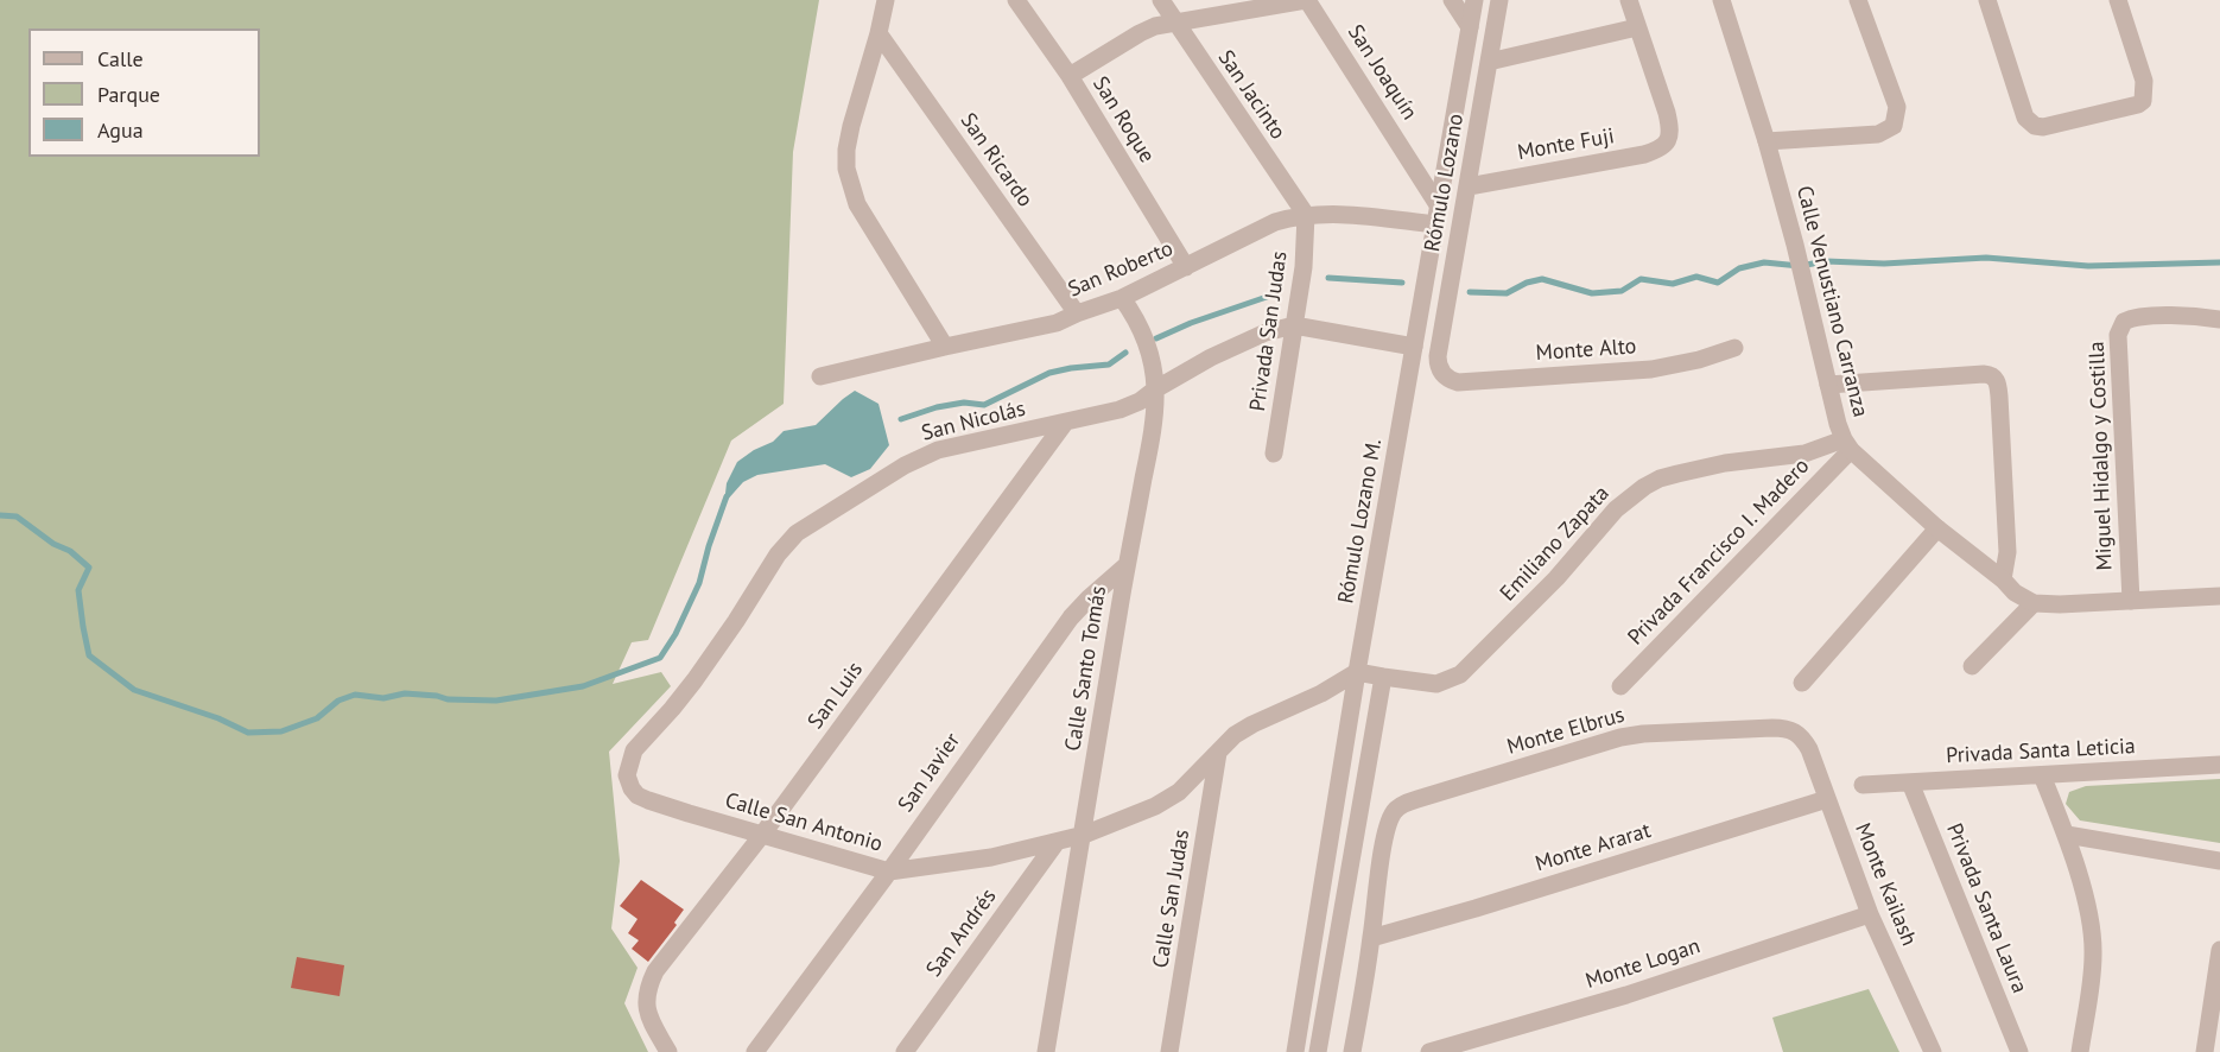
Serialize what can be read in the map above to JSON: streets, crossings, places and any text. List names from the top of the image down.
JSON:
{
  "streets": {
    "street": [
      "San Joaquín",
      "San Jacinto",
      "San Roque",
      "Monte Fuji",
      "San Ricardo",
      "Rómulo Lozano",
      "San Roberto",
      "Calle Venustiano Carranza",
      "Privada San Judas",
      "Monte Alto",
      "San Nicolás",
      "Miguel Hidalgo y Costilla",
      "Rómulo Lozano M.",
      "Emiliano Zapata",
      "Privada Francisco I. Madero",
      "Calle Santo Tomás",
      "San Luis",
      "Monte Elbrus",
      "Privada Santa Leticia",
      "San Javier",
      "Calle San Antonio",
      "Monte Ararat",
      "Monte Kailash",
      "Calle San Judas",
      "Privada Santa Laura",
      "San Andrés",
      "Monte Logan"
    ]
  },
  "crossings": [
    ["San Joaquín", "San Roberto"],
    ["San Joaquín", "Rómulo Lozano M."],
    ["San Jacinto", "San Roberto"],
    ["San Jacinto", "Privada San Judas"],
    ["San Roque", "San Roberto"],
    ["Monte Fuji", "Rómulo Lozano"],
    ["San Ricardo", "San Roberto"],
    ["Rómulo Lozano", "Monte Alto"],
    ["San Roberto", "Privada San Judas"],
    ["San Roberto", "Rómulo Lozano M."],
    ["San Roberto", "Calle Santo Tomás"],
    ["Calle Venustiano Carranza", "Emiliano Zapata"],
    ["Calle Venustiano Carranza", "Privada Francisco I. Madero"],
    ["Privada San Judas", "San Nicolás"],
    ["San Nicolás", "Rómulo Lozano M."],
    ["San Nicolás", "Calle Santo Tomás"],
    ["San Nicolás", "San Luis"],
    ["San Nicolás", "Calle San Antonio"],
    ["Rómulo Lozano M.", "Emiliano Zapata"],
    ["Rómulo Lozano M.", "Calle San Antonio"],
    ["Emiliano Zapata", "Privada Francisco I. Madero"],
    ["Emiliano Zapata", "Calle San Antonio"],
    ["Calle Santo Tomás", "San Javier"],
    ["Calle Santo Tomás", "Calle San Antonio"],
    ["San Luis", "Calle San Antonio"],
    ["Monte Elbrus", "Monte Ararat"],
    ["Monte Elbrus", "Monte Kailash"],
    ["Privada Santa Leticia", "Privada Santa Laura"],
    ["San Javier", "Calle San Antonio"],
    ["Calle San Antonio", "Calle San Judas"],
    ["Calle San Antonio", "San Andrés"],
    ["Monte Ararat", "Monte Kailash"],
    ["Monte Kailash", "Monte Logan"]
  ],
  "legend": ["Calle", "Parque", "Agua"]
}
